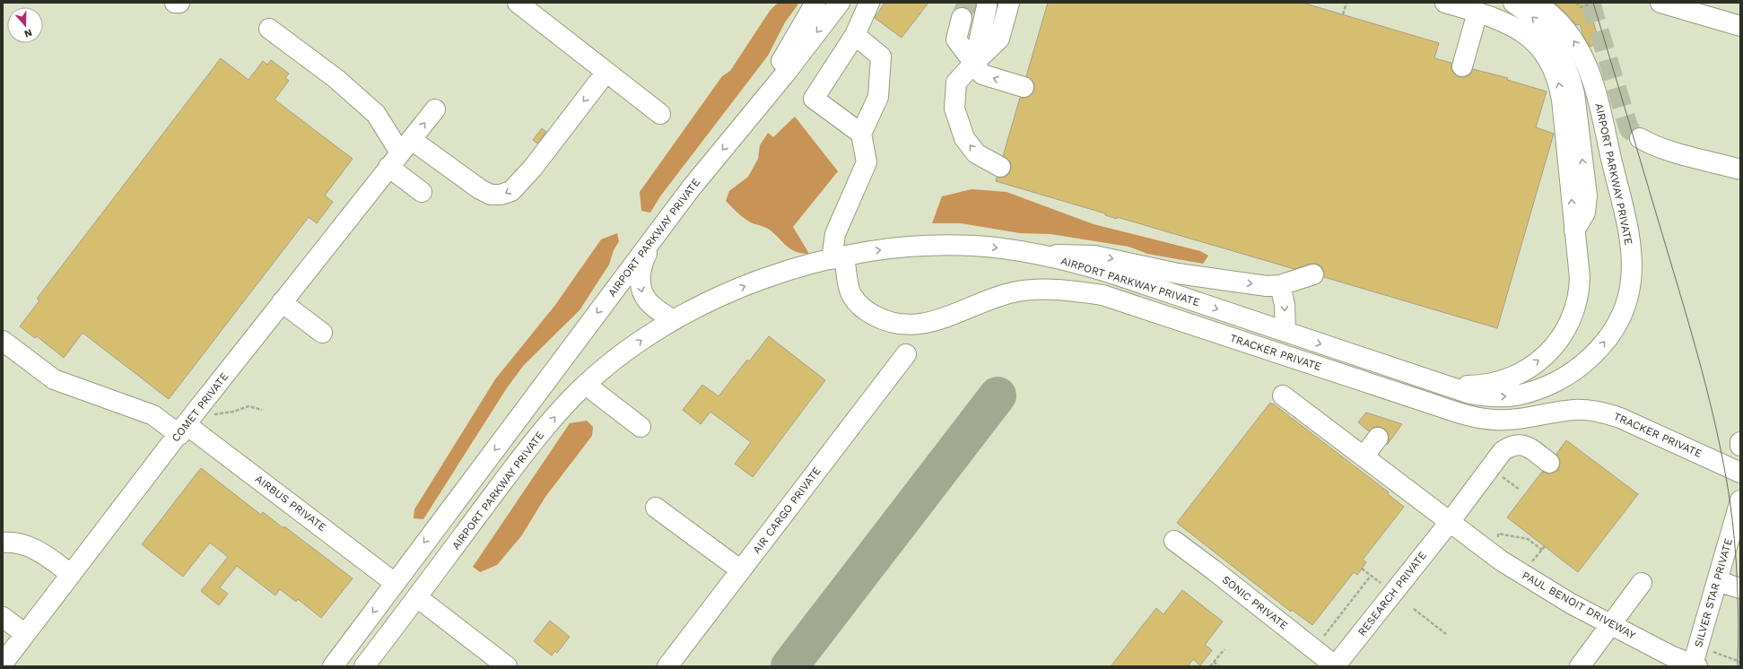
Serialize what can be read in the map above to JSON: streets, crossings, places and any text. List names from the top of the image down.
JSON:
{
  "streets": {
    "main road": [
      "AIRPORT PARKWAY PRIVATE",
      "TRACKER PRIVATE",
      "COMET PRIVATE",
      "AIRBUS PRIVATE",
      "AIR CARGO PRIVATE",
      "SILVER STAR PRIVATE",
      "RESEARCH PRIVATE",
      "SONIC PRIVATE",
      "PAUL BENOIT DRIVEWAY"
    ]
  },
  "crossings": [
    ["AIRPORT PARKWAY PRIVATE", "TRACKER PRIVATE"],
    ["AIRPORT PARKWAY PRIVATE", "AIRBUS PRIVATE"],
    ["COMET PRIVATE", "AIRBUS PRIVATE"],
    ["SILVER STAR PRIVATE", "PAUL BENOIT DRIVEWAY"],
    ["RESEARCH PRIVATE", "SONIC PRIVATE"],
    ["RESEARCH PRIVATE", "PAUL BENOIT DRIVEWAY"]
  ],
  "north": "bottom"
}
